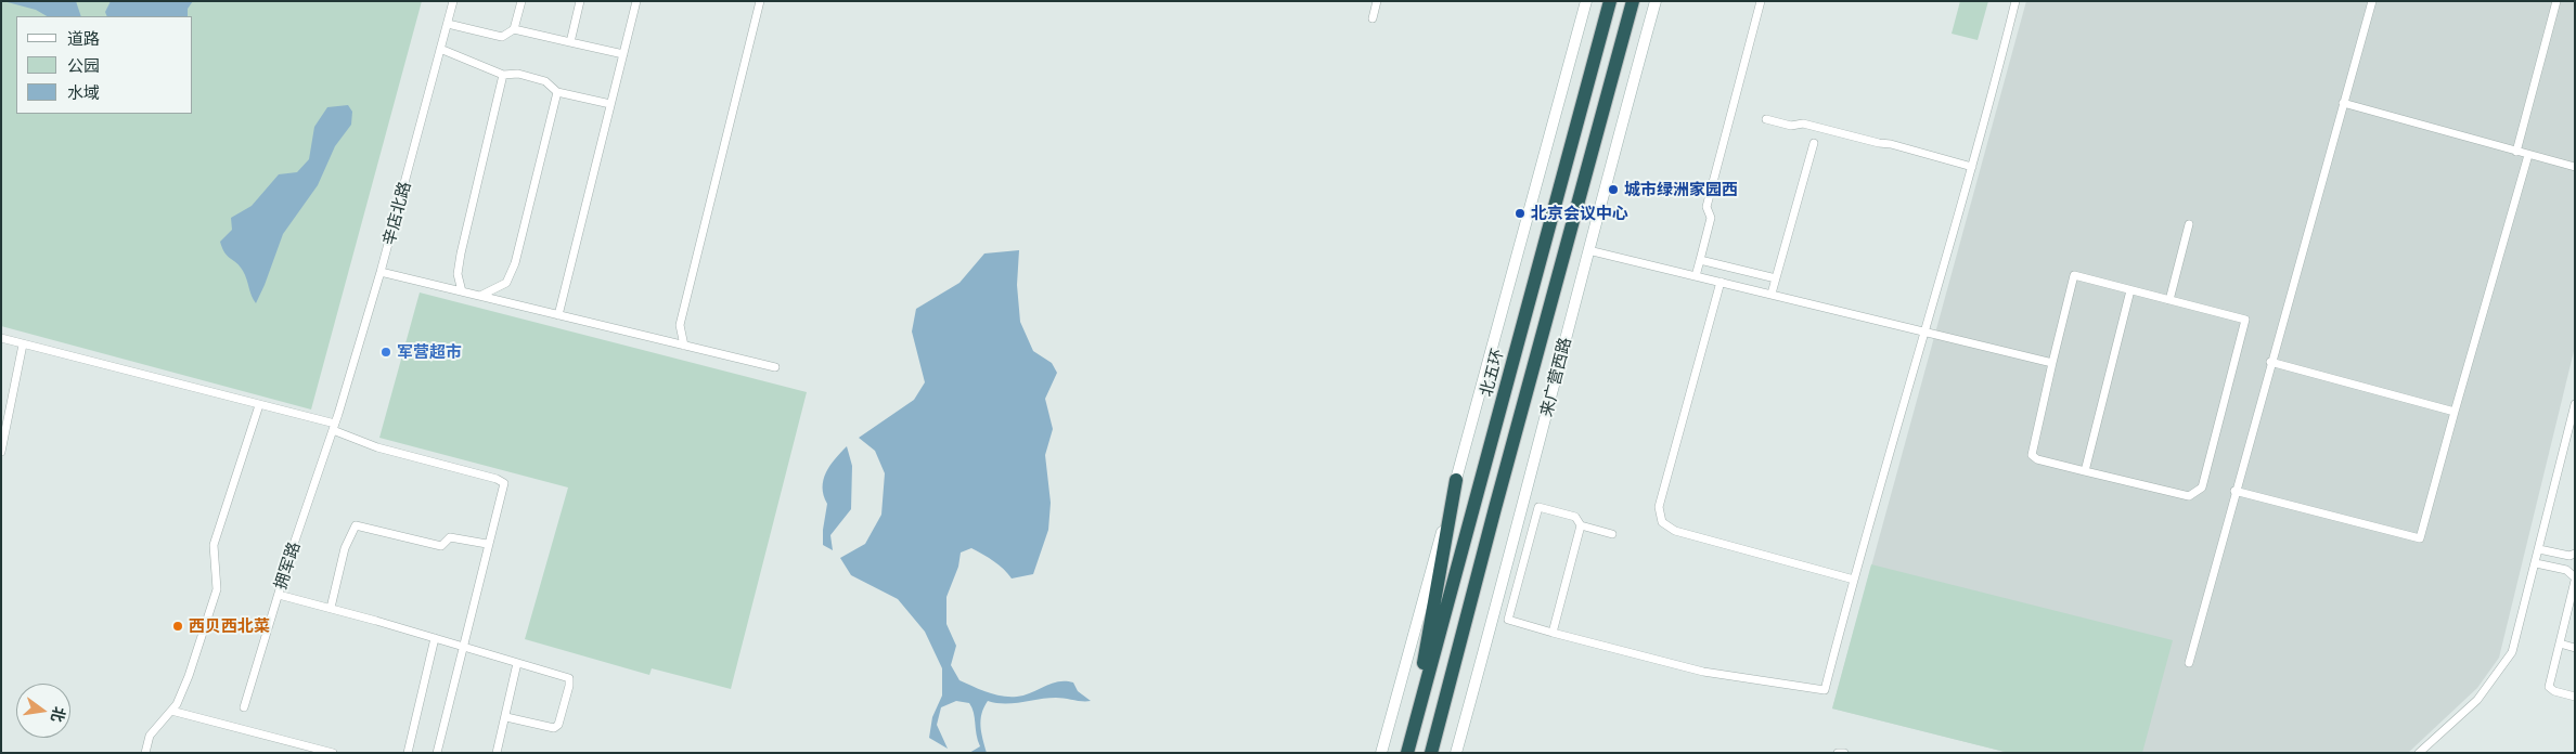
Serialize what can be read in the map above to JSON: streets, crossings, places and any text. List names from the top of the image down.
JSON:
{
  "streets": {
    "highway": ["北五环"],
    "street": ["辛店北路", "来广营西路", "拥军路"]
  },
  "crossings": [
    ["辛店北路", "拥军路"]
  ],
  "places": [
    "城市绿洲家园西",
    "北京会议中心",
    "军营超市",
    "西贝西北菜"
  ],
  "legend": ["道路", "公园", "水域"],
  "north": "right"
}
